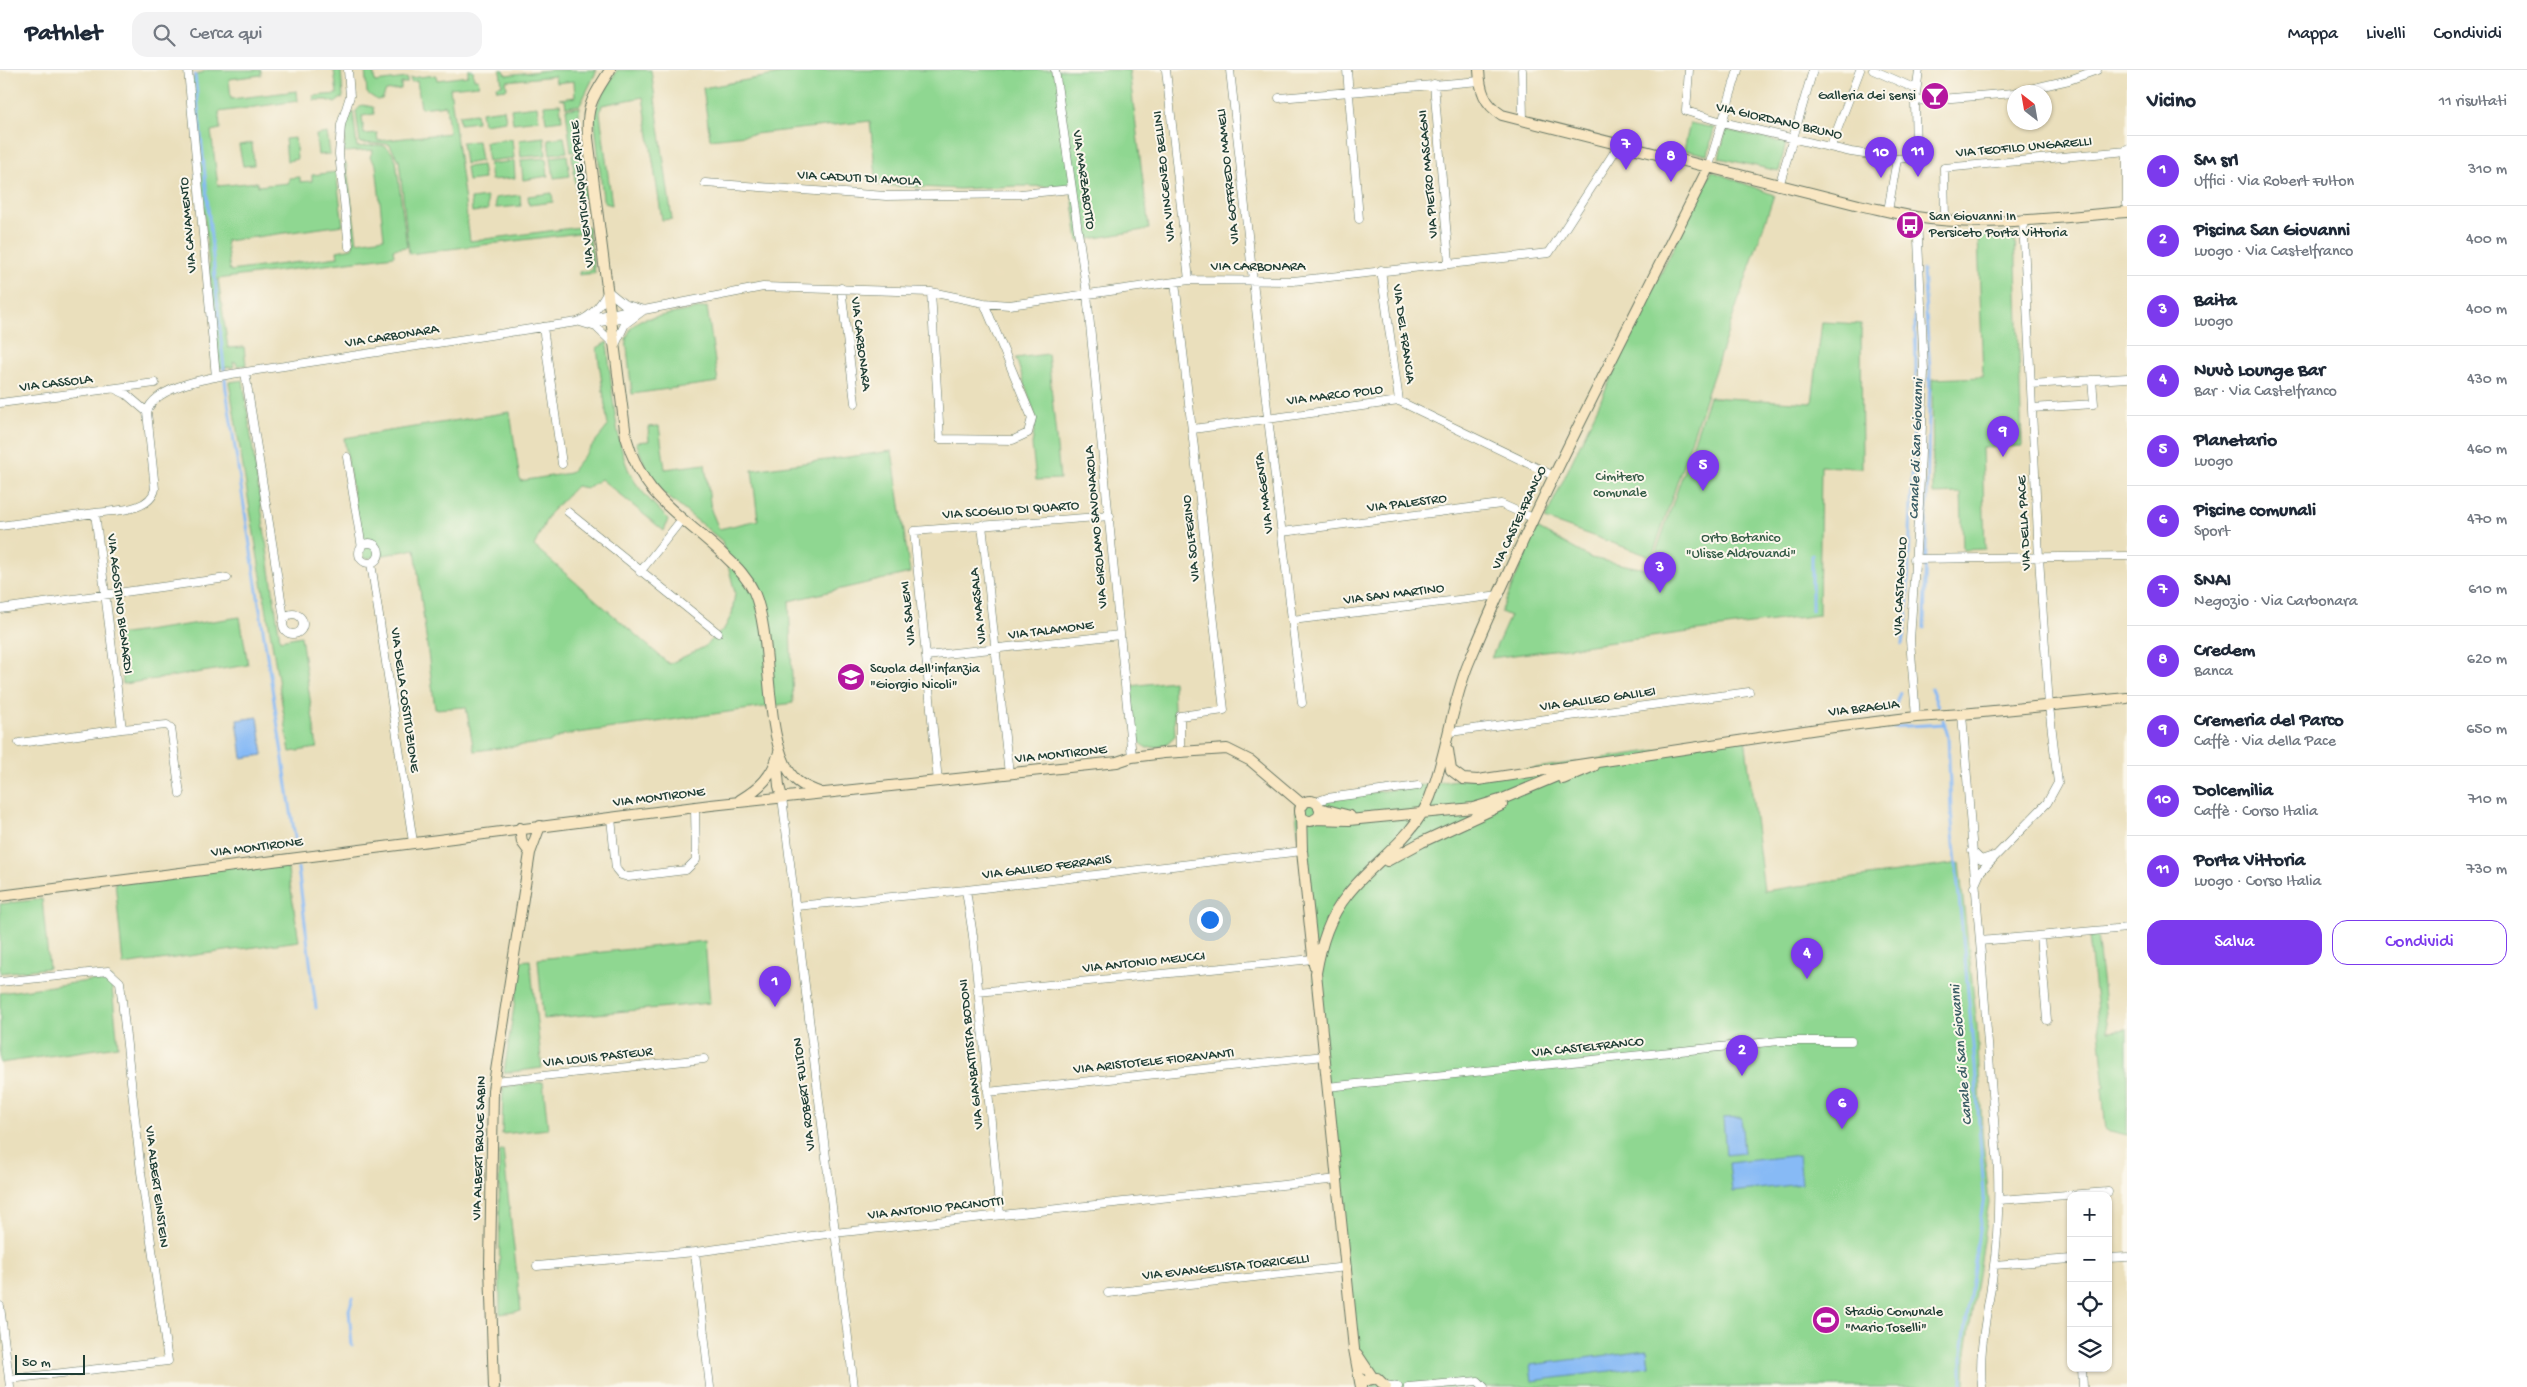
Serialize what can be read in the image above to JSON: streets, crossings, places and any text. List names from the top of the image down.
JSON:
{
  "streets": {
    "street": [
      "VIA GIORDANO BRUNO",
      "VIA TEOFILO UNGARELLI",
      "VIA PIETRO MASCAGNI",
      "VIA VINCENZO BELLINI",
      "VIA GOFFREDO MAMELI",
      "VIA CADUTI DI AMOLA",
      "VIA MARZABOTTO",
      "VIA VENTICINQUE APRILE",
      "VIA CAVAMENTO",
      "VIA CARBONARA",
      "VIA DEL FRANCIA",
      "VIA CASSOLA",
      "VIA MARCO POLO",
      "VIA MAGENTA",
      "VIA PALESTRO",
      "VIA SCOGLIO DI QUARTO",
      "VIA CASTELFRANCO",
      "VIA DELLA PACE",
      "VIA GIROLAMO SAVONAROLA",
      "VIA SOLFERINO",
      "VIA CASTAGNOLO",
      "VIA SAN MARTINO",
      "VIA AGOSTINO BIGNARDI",
      "VIA MARSALA",
      "VIA SALEMI",
      "VIA TALAMONE",
      "VIA DELLA COSTITUZIONE",
      "VIA GALILEO GALILEI",
      "VIA BRAGLIA",
      "VIA MONTIRONE",
      "VIA GALILEO FERRARIS",
      "VIA ANTONIO MEUCCI",
      "VIA GIANBATTISTA BODONI",
      "VIA LOUIS PASTEUR",
      "VIA ARISTOTELE FIORAVANTI",
      "VIA ROBERT FULTON",
      "VIA ALBERT BRUCE SABIN",
      "VIA ALBERT EINSTEIN",
      "VIA ANTONIO PACINOTTI",
      "VIA EVANGELISTA TORRICELLI"
    ]
  },
  "crossings": [
    ["VIA PIETRO MASCAGNI", "VIA CARBONARA"],
    ["VIA VINCENZO BELLINI", "VIA CARBONARA"],
    ["VIA GOFFREDO MAMELI", "VIA CARBONARA"],
    ["VIA GOFFREDO MAMELI", "VIA MAGENTA"],
    ["VIA CADUTI DI AMOLA", "VIA MARZABOTTO"],
    ["VIA MARZABOTTO", "VIA CARBONARA"],
    ["VIA MARZABOTTO", "VIA GIROLAMO SAVONAROLA"],
    ["VIA VENTICINQUE APRILE", "VIA MONTIRONE"],
    ["VIA VENTICINQUE APRILE", "VIA ROBERT FULTON"],
    ["VIA CAVAMENTO", "VIA CARBONARA"],
    ["VIA CARBONARA", "VIA DEL FRANCIA"],
    ["VIA CARBONARA", "VIA MAGENTA"],
    ["VIA CARBONARA", "VIA GIROLAMO SAVONAROLA"],
    ["VIA CARBONARA", "VIA SOLFERINO"],
    ["VIA DEL FRANCIA", "VIA MARCO POLO"],
    ["VIA MARCO POLO", "VIA MAGENTA"],
    ["VIA MARCO POLO", "VIA CASTELFRANCO"],
    ["VIA MARCO POLO", "VIA SOLFERINO"],
    ["VIA MAGENTA", "VIA PALESTRO"],
    ["VIA MAGENTA", "VIA SAN MARTINO"],
    ["VIA PALESTRO", "VIA CASTELFRANCO"],
    ["VIA SCOGLIO DI QUARTO", "VIA GIROLAMO SAVONAROLA"],
    ["VIA SCOGLIO DI QUARTO", "VIA MARSALA"],
    ["VIA SCOGLIO DI QUARTO", "VIA SALEMI"],
    ["VIA CASTELFRANCO", "VIA SAN MARTINO"],
    ["VIA CASTELFRANCO", "VIA GALILEO GALILEI"],
    ["VIA CASTELFRANCO", "VIA BRAGLIA"],
    ["VIA CASTELFRANCO", "VIA MONTIRONE"],
    ["VIA CASTELFRANCO", "VIA GALILEO FERRARIS"],
    ["VIA CASTELFRANCO", "VIA ANTONIO MEUCCI"],
    ["VIA CASTELFRANCO", "VIA ARISTOTELE FIORAVANTI"],
    ["VIA CASTELFRANCO", "VIA ANTONIO PACINOTTI"],
    ["VIA CASTELFRANCO", "VIA EVANGELISTA TORRICELLI"],
    ["VIA DELLA PACE", "VIA BRAGLIA"],
    ["VIA GIROLAMO SAVONAROLA", "VIA TALAMONE"],
    ["VIA GIROLAMO SAVONAROLA", "VIA MONTIRONE"],
    ["VIA SOLFERINO", "VIA MONTIRONE"],
    ["VIA CASTAGNOLO", "VIA BRAGLIA"],
    ["VIA MARSALA", "VIA TALAMONE"],
    ["VIA MARSALA", "VIA MONTIRONE"],
    ["VIA SALEMI", "VIA TALAMONE"],
    ["VIA SALEMI", "VIA MONTIRONE"],
    ["VIA DELLA COSTITUZIONE", "VIA MONTIRONE"],
    ["VIA GALILEO GALILEI", "VIA BRAGLIA"],
    ["VIA MONTIRONE", "VIA ROBERT FULTON"],
    ["VIA MONTIRONE", "VIA ALBERT BRUCE SABIN"],
    ["VIA GALILEO FERRARIS", "VIA GIANBATTISTA BODONI"],
    ["VIA GALILEO FERRARIS", "VIA ROBERT FULTON"],
    ["VIA ANTONIO MEUCCI", "VIA GIANBATTISTA BODONI"],
    ["VIA GIANBATTISTA BODONI", "VIA ARISTOTELE FIORAVANTI"],
    ["VIA GIANBATTISTA BODONI", "VIA ANTONIO PACINOTTI"],
    ["VIA LOUIS PASTEUR", "VIA ALBERT BRUCE SABIN"],
    ["VIA ROBERT FULTON", "VIA ANTONIO PACINOTTI"]
  ],
  "water": ["Canale di San Giovanni"],
  "parks": ["Cimitero comunale", "Orto Botanico \"Ulisse Aldrovandi\""],
  "places": {
    "bar": ["Galleria dei sensi"],
    "bus stop": ["San Giovanni In Persiceto Porta Vittoria"],
    "school or university": ["Scuola dell'infanzia \"Giorgio Nicoli\""],
    "sports": ["Stadio Comunale \"Mario Toselli\""]
  },
  "scale_bar": "50 m",
  "north": "top left",
  "page": {
    "header": "Pathlet",
    "search": "Cerca qui",
    "nav": ["Mappa", "Livelli", "Condividi"],
    "heading": ["Vicino", "11 risultati"],
    "pins": [
      "7",
      "11",
      "10",
      "8",
      "9",
      "5",
      "3",
      "4",
      "1",
      "2",
      "6"
    ],
    "list": [
      {
        "mark": "1",
        "name": "SM srl",
        "note": "Uffici · Via Robert Fulton",
        "value": "310 m"
      },
      {
        "mark": "2",
        "name": "Piscina San Giovanni",
        "note": "Luogo · Via Castelfranco",
        "value": "400 m"
      },
      {
        "mark": "3",
        "name": "Baita",
        "note": "Luogo",
        "value": "400 m"
      },
      {
        "mark": "4",
        "name": "Nuvò Lounge Bar",
        "note": "Bar · Via Castelfranco",
        "value": "430 m"
      },
      {
        "mark": "5",
        "name": "Planetario",
        "note": "Luogo",
        "value": "460 m"
      },
      {
        "mark": "6",
        "name": "Piscine comunali",
        "note": "Sport",
        "value": "470 m"
      },
      {
        "mark": "7",
        "name": "SNAI",
        "note": "Negozio · Via Carbonara",
        "value": "610 m"
      },
      {
        "mark": "8",
        "name": "Credem",
        "note": "Banca",
        "value": "620 m"
      },
      {
        "mark": "9",
        "name": "Cremeria del Parco",
        "note": "Caffè · Via della Pace",
        "value": "650 m"
      },
      {
        "mark": "10",
        "name": "Dolcemilia",
        "note": "Caffè · Corso Italia",
        "value": "710 m"
      },
      {
        "mark": "11",
        "name": "Porta Vittoria",
        "note": "Luogo · Corso Italia",
        "value": "730 m"
      }
    ],
    "buttons": ["Salva", "Condividi"],
    "map_buttons": ["+", "−"],
    "scale": "50 m"
  }
}
